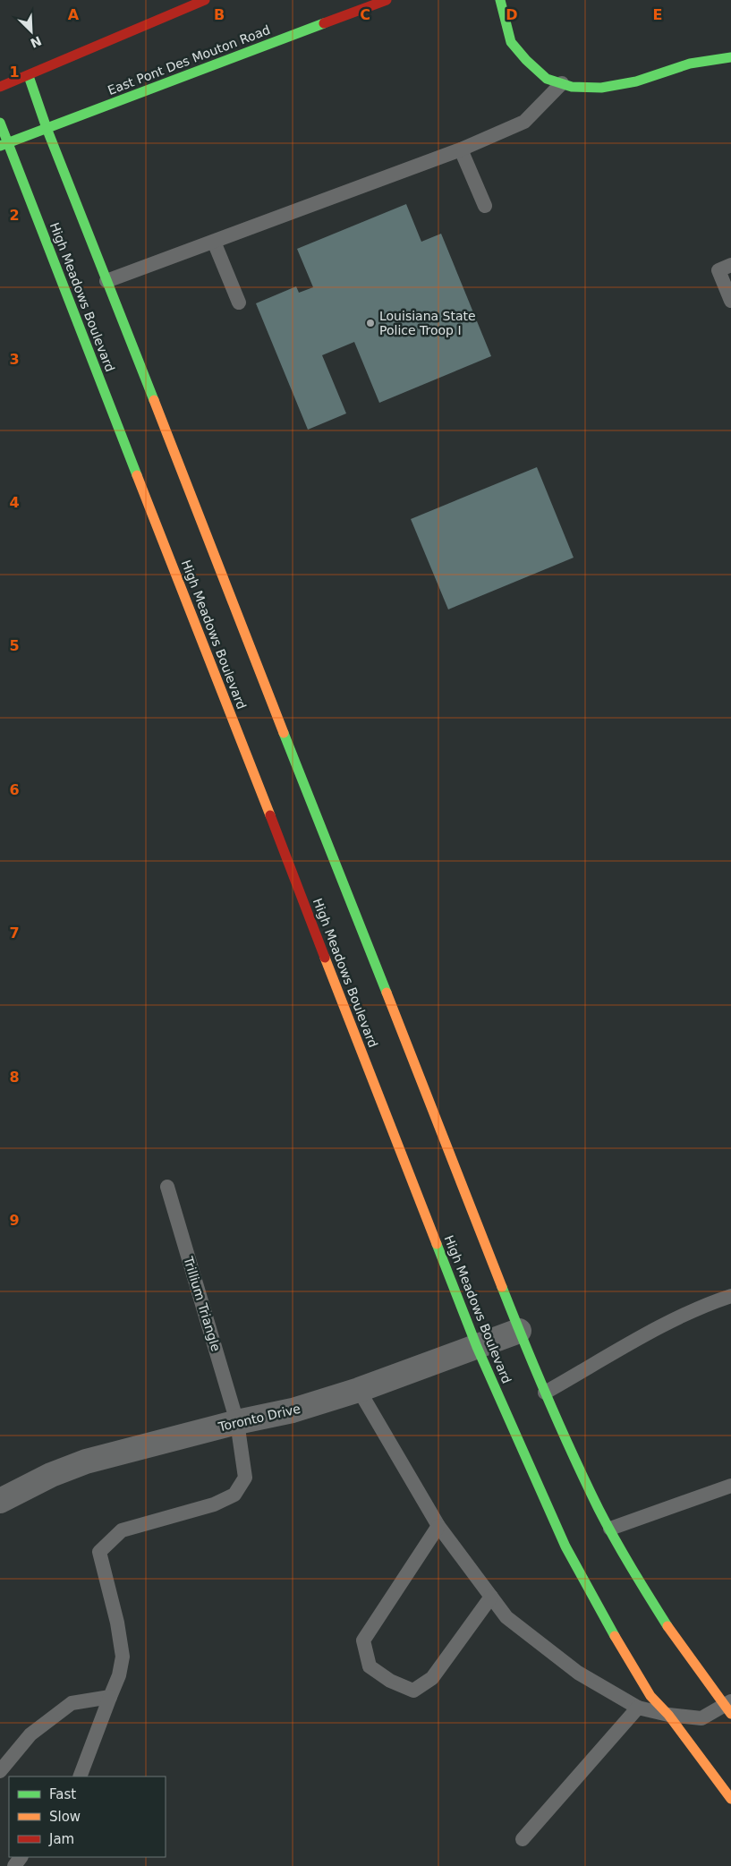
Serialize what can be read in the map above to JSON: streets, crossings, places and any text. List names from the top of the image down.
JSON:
{
  "streets": {
    "street": ["East Pont Des Mouton Road", "High Meadows Boulevard", "Toronto Drive"],
    "lane": ["Trillium Triangle"]
  },
  "crossings": [
    ["East Pont Des Mouton Road", "High Meadows Boulevard"],
    ["High Meadows Boulevard", "Toronto Drive"],
    ["Trillium Triangle", "Toronto Drive"]
  ],
  "places": ["Louisiana State Police Troop I"],
  "legend": ["Fast", "Slow", "Jam"],
  "north": "bottom right",
  "grid": {
    "columns": [
      "A",
      "B",
      "C",
      "D",
      "E"
    ],
    "rows": [
      "1",
      "2",
      "3",
      "4",
      "5",
      "6",
      "7",
      "8",
      "9"
    ]
  }
}
